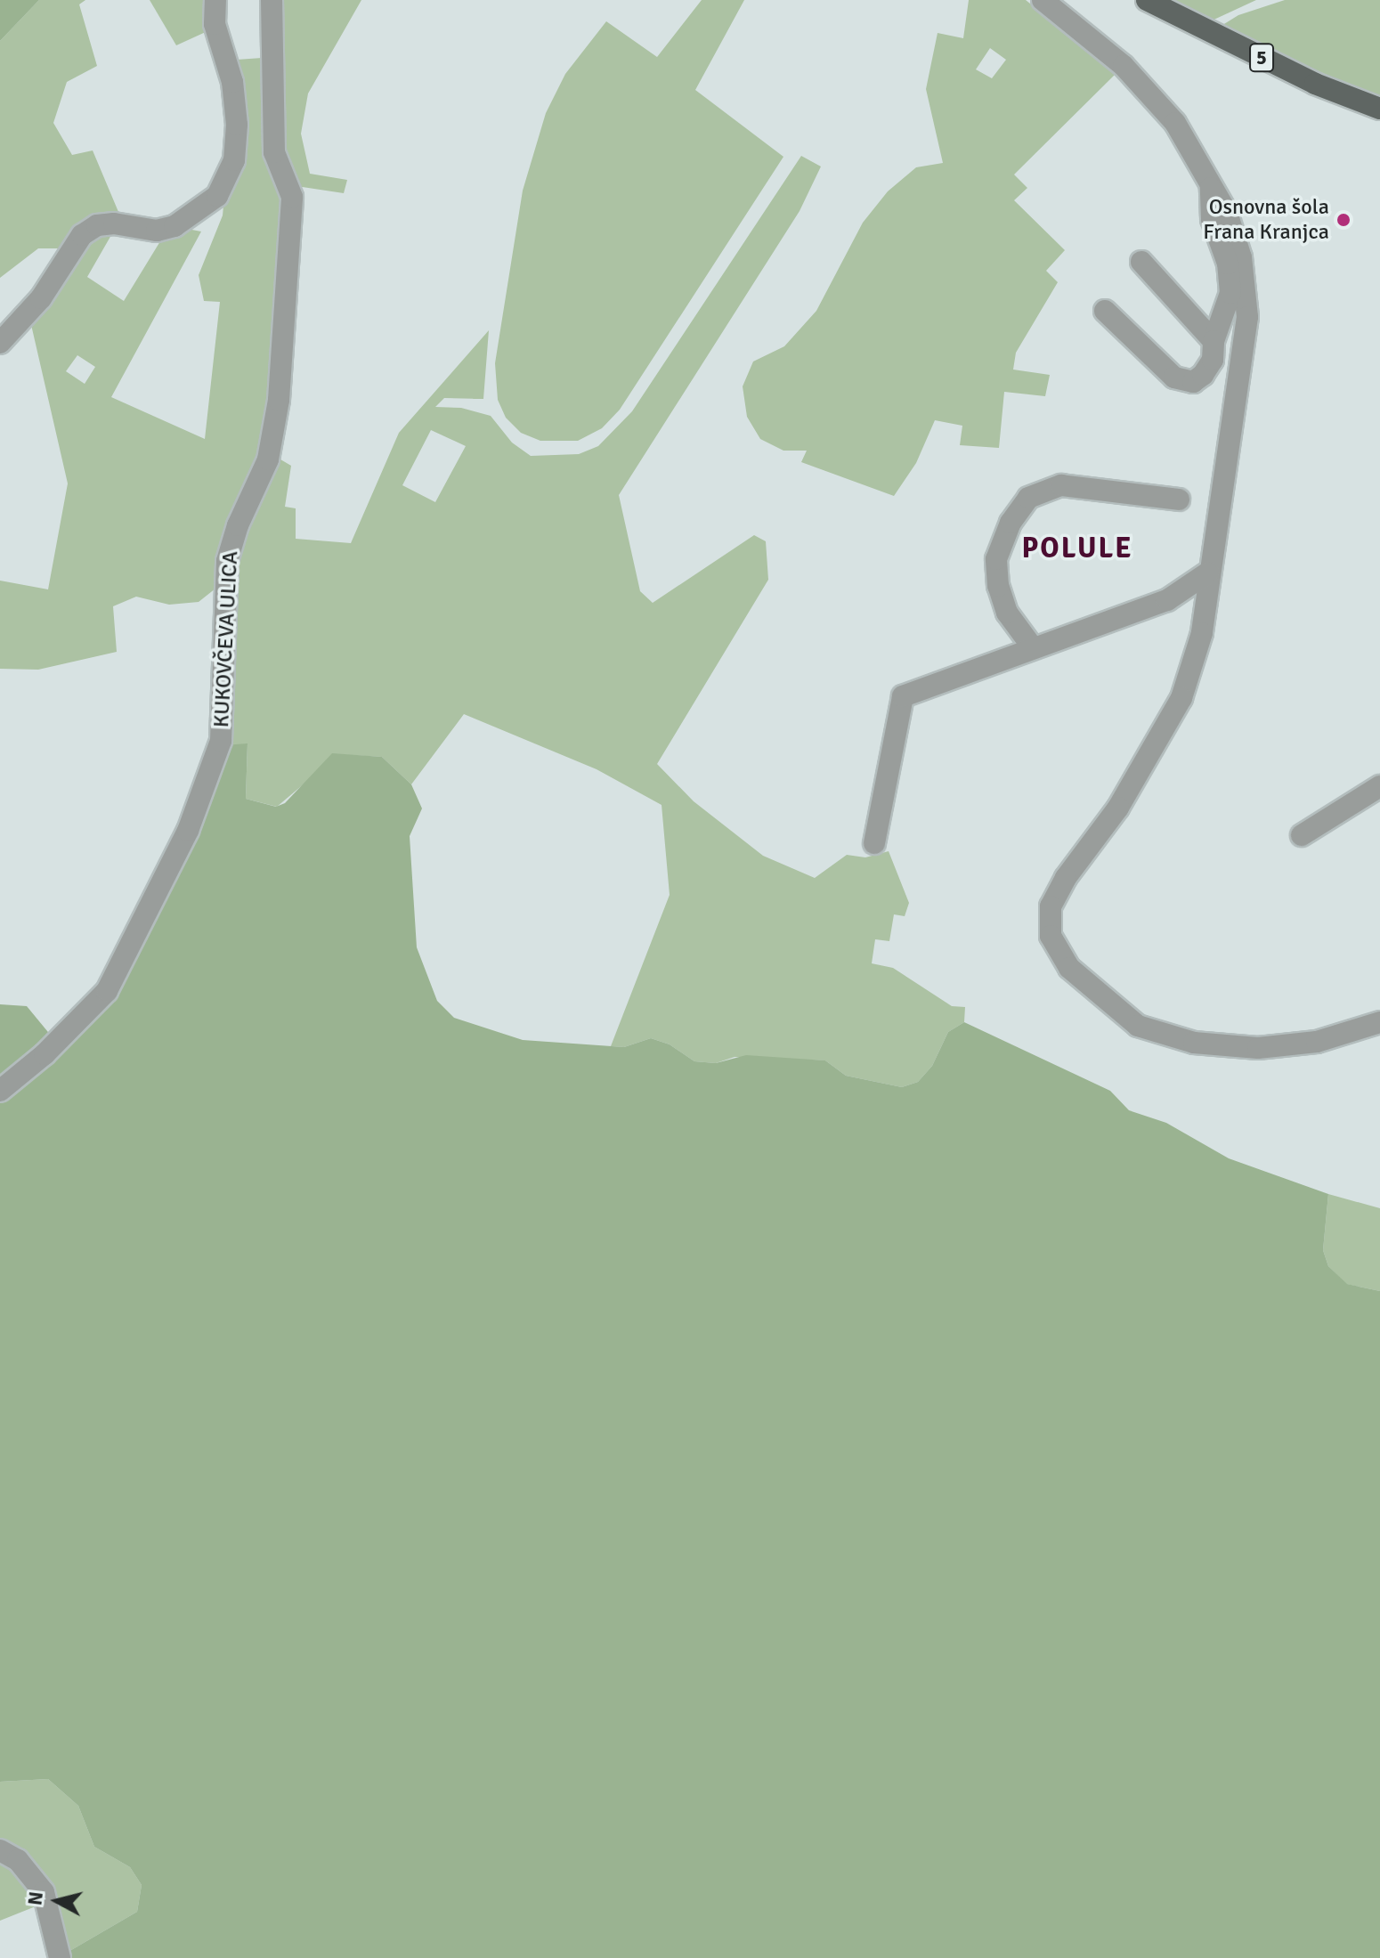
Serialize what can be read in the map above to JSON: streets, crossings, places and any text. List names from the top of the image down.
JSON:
{
  "streets": {
    "main road": ["5"],
    "street": ["KUKOVČEVA ULICA"]
  },
  "districts": ["POLULE"],
  "places": ["Osnovna šola Frana Kranjca"],
  "north": "left"
}
